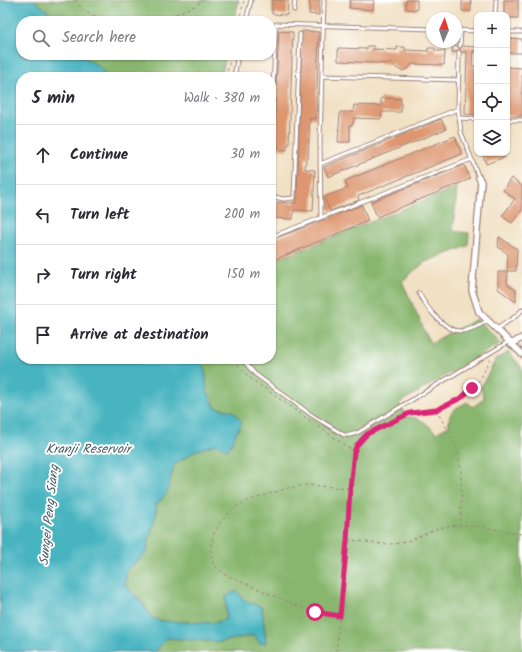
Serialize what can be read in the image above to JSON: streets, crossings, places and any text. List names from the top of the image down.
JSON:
{
  "water": ["Kranji Reservoir", "Sungei Peng Siang"],
  "north": "top",
  "page": {
    "map_buttons": ["+", "−"],
    "search": "Search here",
    "heading": ["5 min", "Walk · 380 m"],
    "list": [
      ["Continue", "30 m"],
      ["Turn left", "200 m"],
      ["Turn right", "150 m"],
      "Arrive at destination"
    ]
  }
}
